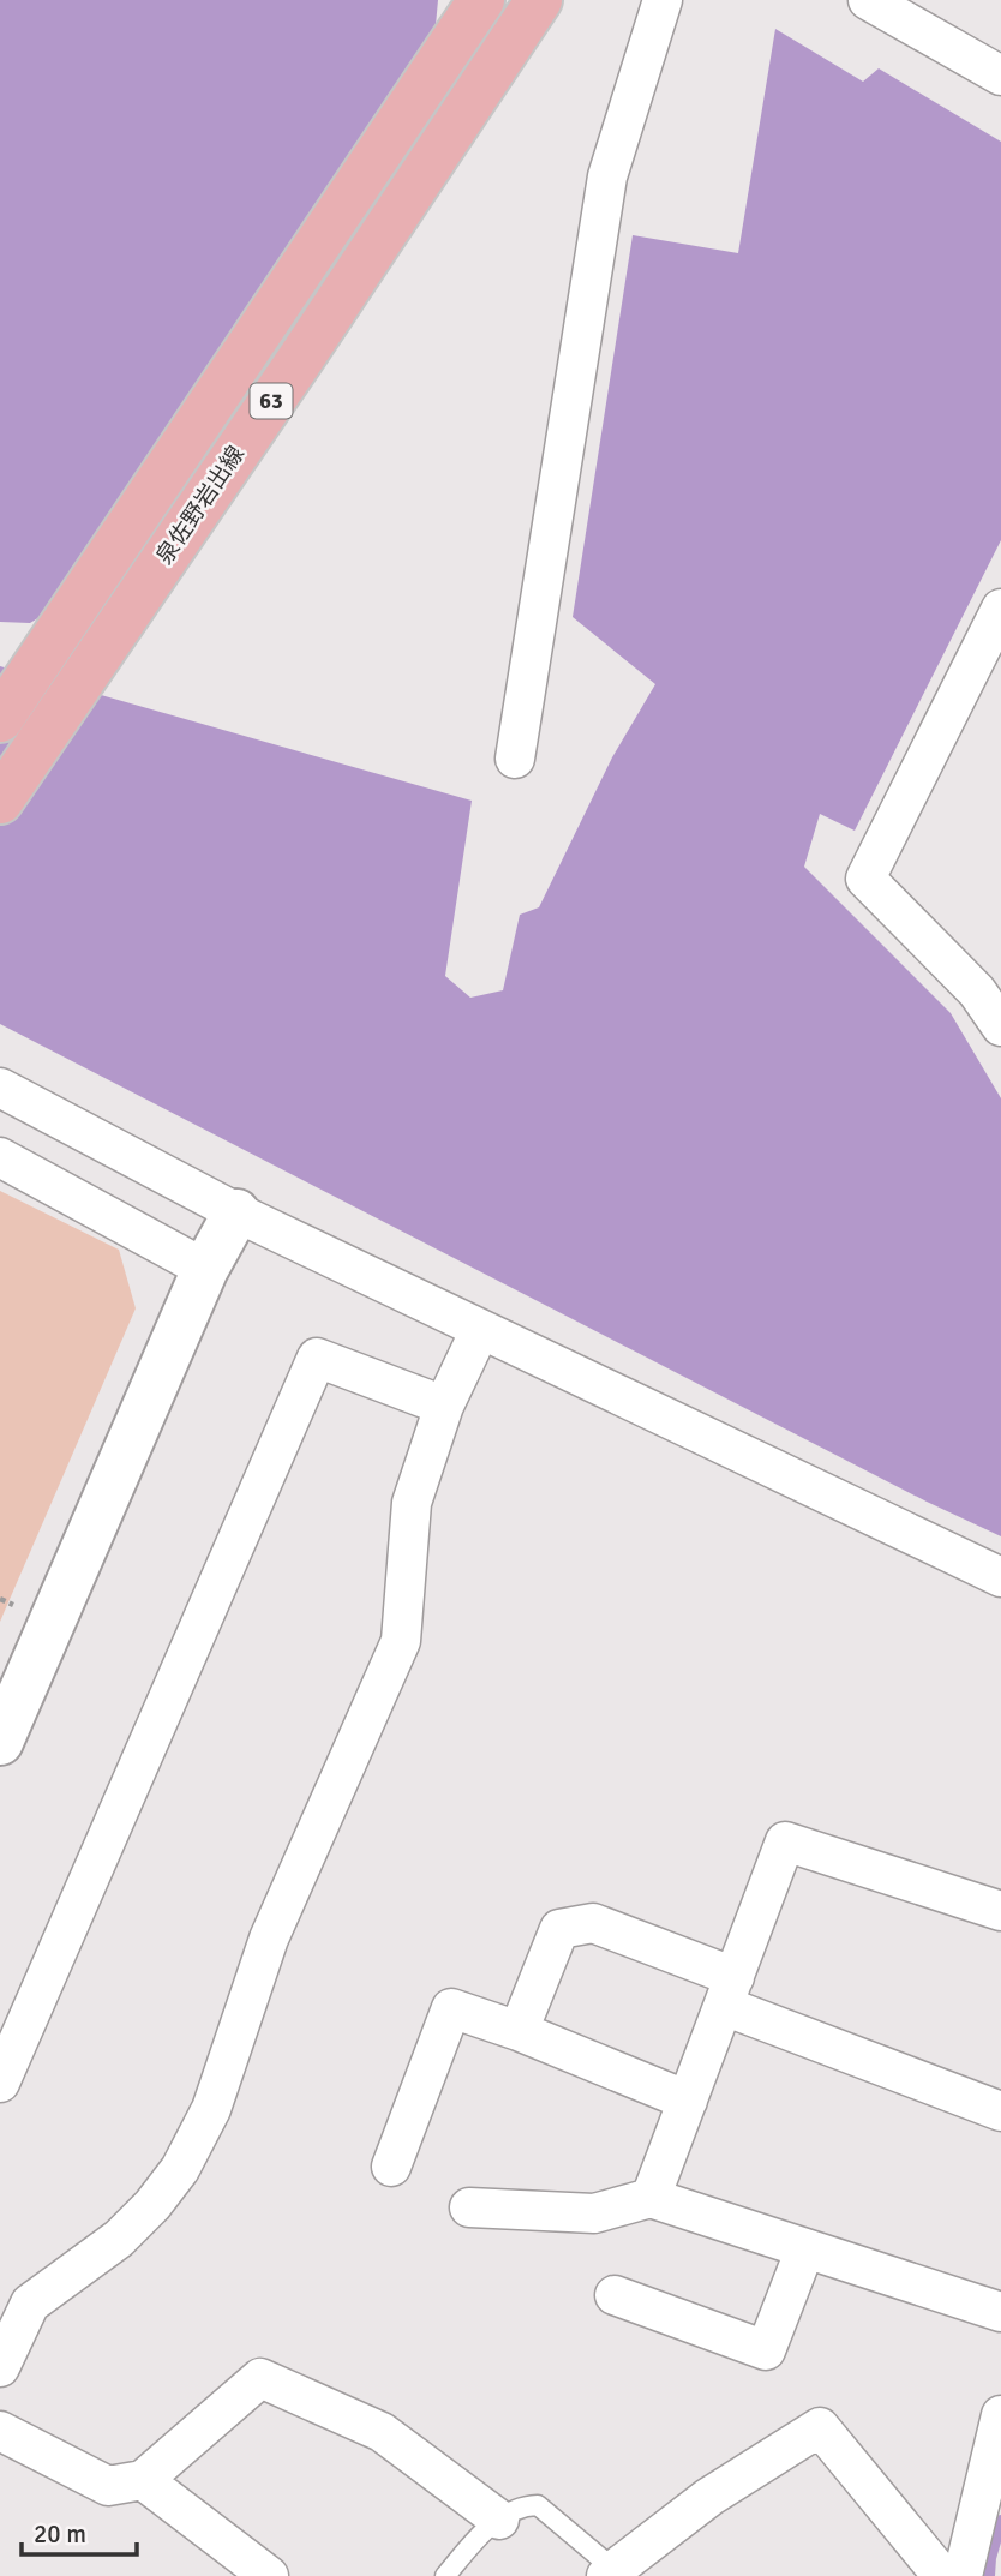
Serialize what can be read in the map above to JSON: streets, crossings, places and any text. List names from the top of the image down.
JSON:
{
  "streets": {
    "main road": ["63", "泉佐野岩出線"]
  },
  "scale_bar": "20 m"
}
